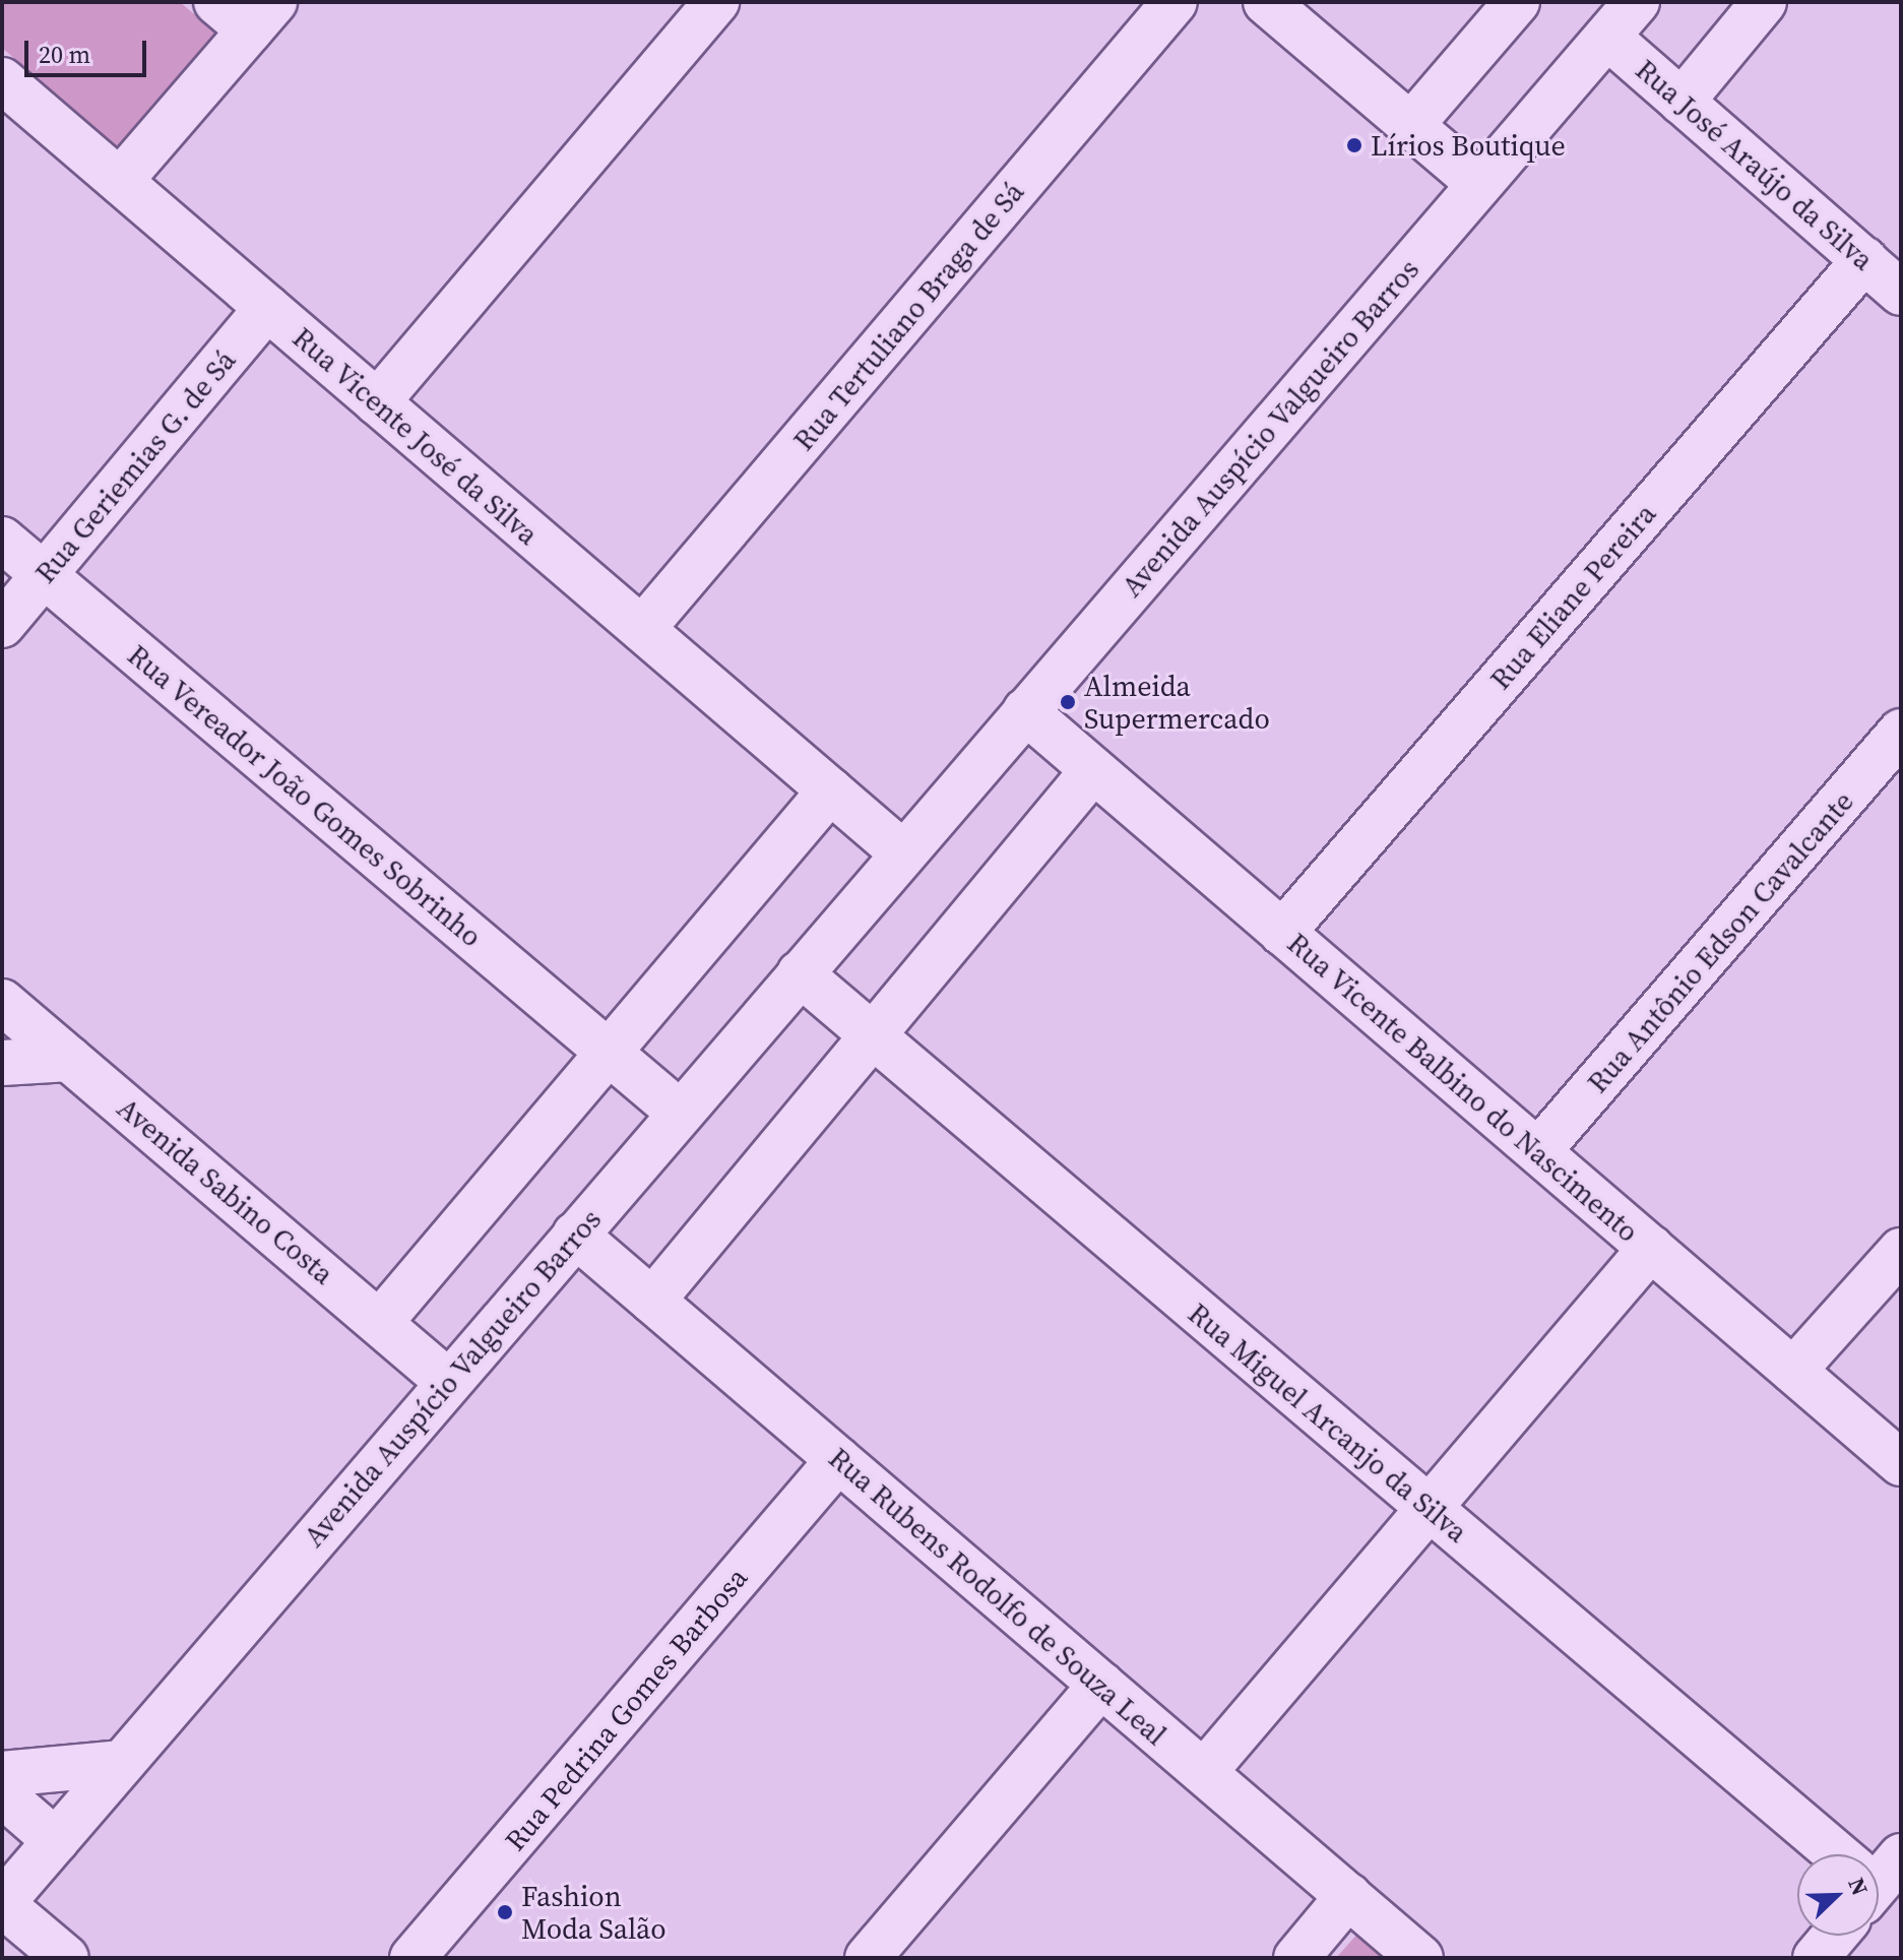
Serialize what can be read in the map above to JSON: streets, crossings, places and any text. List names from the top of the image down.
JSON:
{
  "streets": {
    "street": [
      "Rua José Araújo da Silva",
      "Rua Tertuliano Braga de Sá",
      "Avenida Auspício Valgueiro Barros",
      "Rua Vicente José da Silva",
      "Rua Geriemias G. de Sá",
      "Rua Eliane Pereira",
      "Rua Vereador João Gomes Sobrinho",
      "Rua Antônio Edson Cavalcante",
      "Rua Vicente Balbino do Nascimento",
      "Avenida Sabino Costa",
      "Rua Miguel Arcanjo da Silva",
      "Rua Rubens Rodolfo de Souza Leal",
      "Rua Pedrina Gomes Barbosa"
    ]
  },
  "crossings": [
    ["Rua José Araújo da Silva", "Avenida Auspício Valgueiro Barros"],
    ["Rua José Araújo da Silva", "Rua Eliane Pereira"],
    ["Rua Tertuliano Braga de Sá", "Rua Vicente José da Silva"],
    ["Avenida Auspício Valgueiro Barros", "Rua Vereador João Gomes Sobrinho"],
    ["Avenida Auspício Valgueiro Barros", "Rua Vicente Balbino do Nascimento"],
    ["Avenida Auspício Valgueiro Barros", "Avenida Sabino Costa"],
    ["Avenida Auspício Valgueiro Barros", "Rua Miguel Arcanjo da Silva"],
    ["Avenida Auspício Valgueiro Barros", "Rua Rubens Rodolfo de Souza Leal"],
    ["Rua Vicente José da Silva", "Rua Geriemias G. de Sá"],
    ["Rua Geriemias G. de Sá", "Rua Vereador João Gomes Sobrinho"],
    ["Rua Eliane Pereira", "Rua Vicente Balbino do Nascimento"],
    ["Rua Antônio Edson Cavalcante", "Rua Vicente Balbino do Nascimento"],
    ["Rua Rubens Rodolfo de Souza Leal", "Rua Pedrina Gomes Barbosa"]
  ],
  "places": ["Lírios Boutique", "Almeida Supermercado", "Fashion Moda Salão"],
  "scale_bar": "20 m",
  "north": "top right"
}
